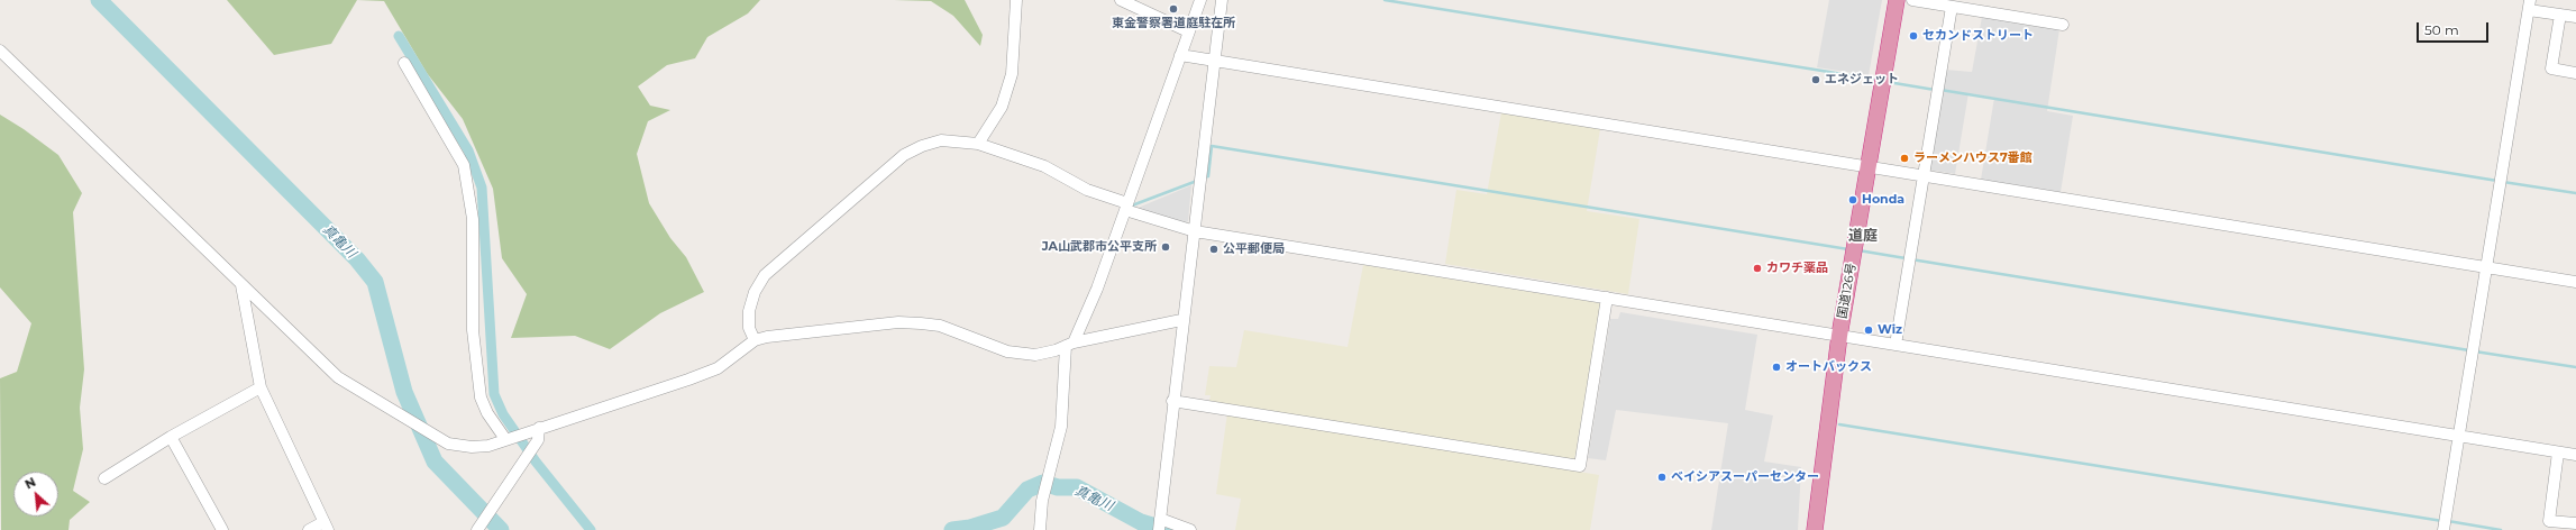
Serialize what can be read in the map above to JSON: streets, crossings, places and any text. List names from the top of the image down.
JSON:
{
  "streets": {
    "highway": ["国道126号"]
  },
  "districts": ["道庭"],
  "water": ["真亀川"],
  "places": [
    "東金警察署道庭駐在所",
    "セカンドストリート",
    "エネジェット",
    "ラーメンハウス7番館",
    "Honda",
    "JA山武郡市公平支所",
    "公平郵便局",
    "カワチ薬品",
    "Wiz",
    "オートバックス",
    "ベイシアスーパーセンター"
  ],
  "scale_bar": "50 m",
  "north": "top left"
}
